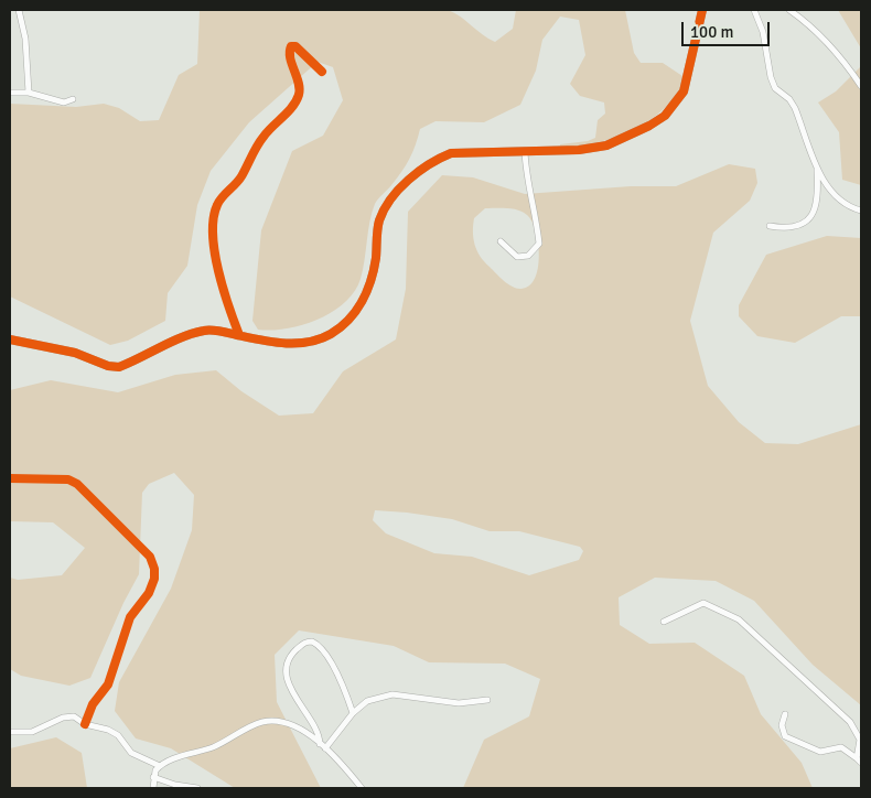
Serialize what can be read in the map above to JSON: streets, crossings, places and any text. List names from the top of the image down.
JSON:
{
  "scale_bar": "100 m"
}
